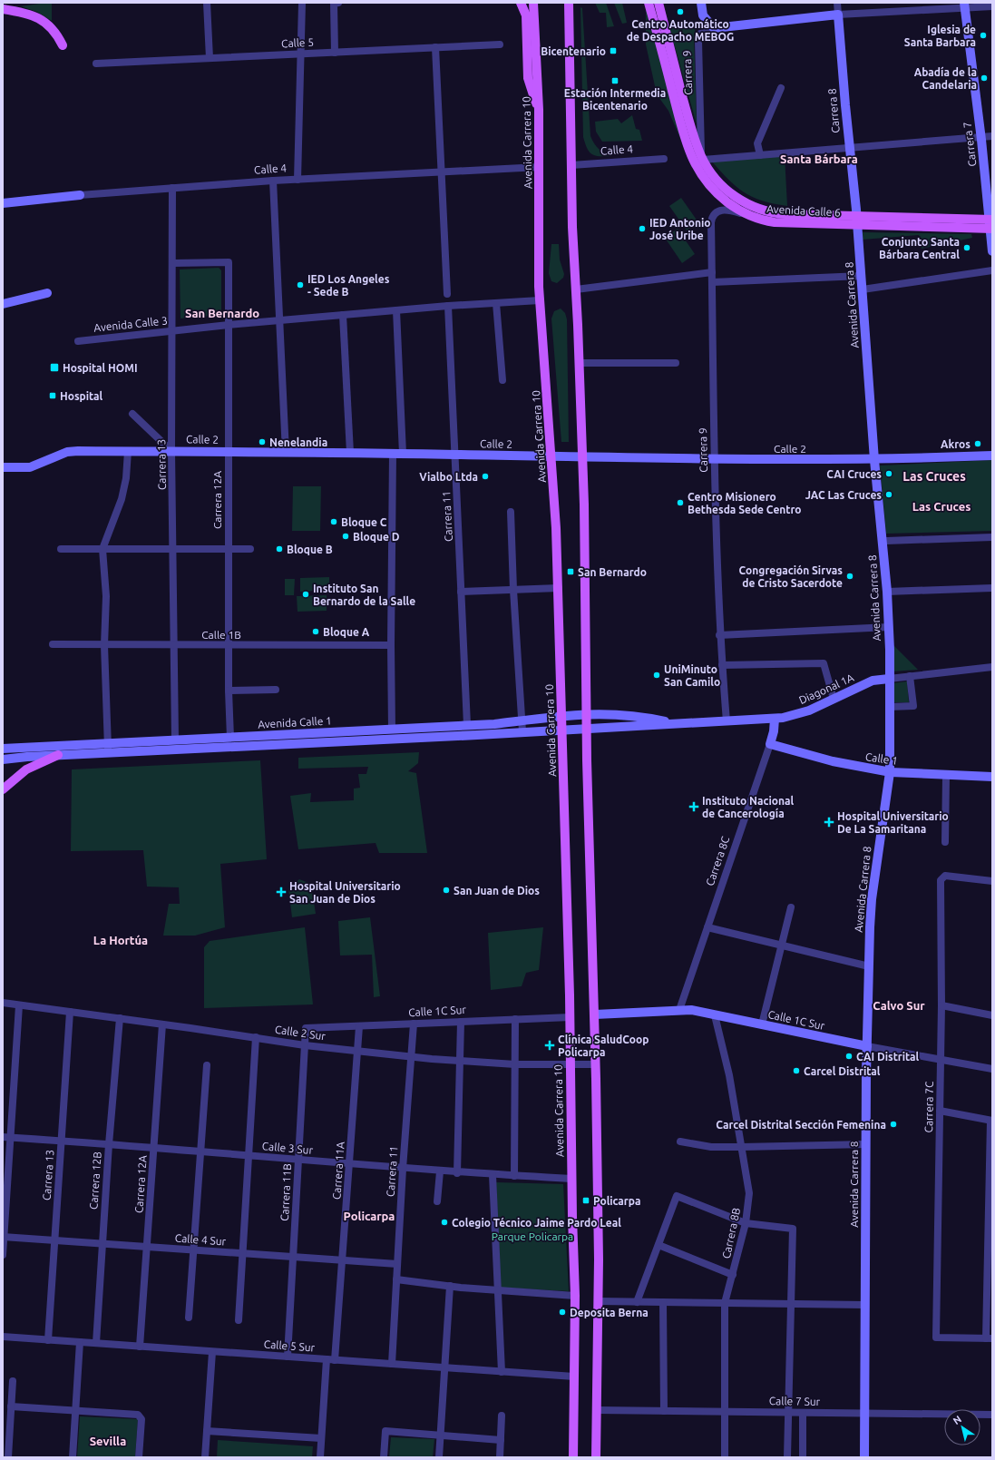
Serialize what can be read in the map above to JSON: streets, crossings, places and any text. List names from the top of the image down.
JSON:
{
  "streets": {
    "main road": ["Avenida Carrera 10", "Avenida Calle 6"],
    "street": [
      "Calle 5",
      "Carrera 9",
      "Carrera 8",
      "Carrera 7",
      "Calle 4",
      "Avenida Carrera 8",
      "Avenida Calle 3",
      "Calle 2",
      "Carrera 13",
      "Carrera 12A",
      "Carrera 11",
      "Calle 1B",
      "Diagonal 1A",
      "Avenida Calle 1",
      "Calle 1",
      "Carrera 8C",
      "Calle 1C Sur",
      "Calle 2 Sur",
      "Carrera 7C",
      "Calle 3 Sur",
      "Carrera 11A",
      "Carrera 12B",
      "Carrera 11B",
      "Carrera 8B",
      "Calle 4 Sur",
      "Calle 5 Sur",
      "Calle 7 Sur"
    ]
  },
  "crossings": [
    ["Carrera 9", "Avenida Calle 6"],
    ["Carrera 9", "Calle 2"],
    ["Carrera 8", "Avenida Calle 6"],
    ["Carrera 8", "Avenida Carrera 8"],
    ["Avenida Carrera 10", "Calle 4"],
    ["Avenida Carrera 10", "Avenida Calle 3"],
    ["Avenida Carrera 10", "Calle 2"],
    ["Avenida Carrera 10", "Avenida Calle 1"],
    ["Avenida Carrera 10", "Calle 1C Sur"],
    ["Avenida Carrera 10", "Calle 2 Sur"],
    ["Avenida Carrera 10", "Calle 3 Sur"],
    ["Avenida Carrera 10", "Calle 5 Sur"],
    ["Carrera 7", "Avenida Calle 6"],
    ["Calle 4", "Carrera 13"],
    ["Avenida Calle 6", "Avenida Carrera 8"],
    ["Avenida Carrera 8", "Calle 2"],
    ["Avenida Carrera 8", "Diagonal 1A"],
    ["Avenida Carrera 8", "Calle 1"],
    ["Avenida Carrera 8", "Calle 1C Sur"],
    ["Avenida Carrera 8", "Calle 7 Sur"],
    ["Avenida Calle 3", "Carrera 13"],
    ["Avenida Calle 3", "Carrera 12A"],
    ["Avenida Calle 3", "Carrera 11"],
    ["Calle 2", "Carrera 13"],
    ["Calle 2", "Carrera 12A"],
    ["Calle 2", "Carrera 11"],
    ["Carrera 13", "Carrera 12A"],
    ["Carrera 13", "Calle 1B"],
    ["Carrera 13", "Avenida Calle 1"],
    ["Carrera 13", "Calle 2 Sur"],
    ["Carrera 13", "Calle 3 Sur"],
    ["Carrera 13", "Calle 4 Sur"],
    ["Carrera 13", "Calle 5 Sur"],
    ["Carrera 12A", "Calle 1B"],
    ["Carrera 12A", "Avenida Calle 1"],
    ["Carrera 12A", "Calle 2 Sur"],
    ["Carrera 12A", "Calle 3 Sur"],
    ["Carrera 12A", "Calle 4 Sur"],
    ["Carrera 12A", "Calle 5 Sur"],
    ["Carrera 11", "Avenida Calle 1"],
    ["Carrera 11", "Calle 1C Sur"],
    ["Carrera 11", "Calle 2 Sur"],
    ["Carrera 11", "Calle 3 Sur"],
    ["Carrera 11", "Calle 4 Sur"],
    ["Carrera 11", "Calle 5 Sur"],
    ["Diagonal 1A", "Carrera 8C"],
    ["Calle 1", "Carrera 8C"],
    ["Carrera 8C", "Calle 1C Sur"],
    ["Calle 1C Sur", "Carrera 7C"],
    ["Calle 1C Sur", "Carrera 11A"],
    ["Calle 1C Sur", "Carrera 11B"],
    ["Calle 1C Sur", "Carrera 8B"],
    ["Calle 2 Sur", "Carrera 11A"],
    ["Calle 2 Sur", "Carrera 12B"],
    ["Calle 2 Sur", "Carrera 11B"],
    ["Calle 3 Sur", "Carrera 11A"],
    ["Calle 3 Sur", "Carrera 12B"],
    ["Calle 3 Sur", "Carrera 11B"],
    ["Carrera 11A", "Calle 4 Sur"],
    ["Carrera 11A", "Calle 5 Sur"],
    ["Carrera 12B", "Calle 4 Sur"],
    ["Carrera 12B", "Calle 5 Sur"],
    ["Carrera 11B", "Calle 4 Sur"],
    ["Carrera 11B", "Calle 5 Sur"],
    ["Carrera 8B", "Calle 7 Sur"]
  ],
  "districts": [
    "Santa Bárbara",
    "San Bernardo",
    "Las Cruces",
    "Las Cruces",
    "La Hortúa",
    "Calvo Sur",
    "Policarpa",
    "Sevilla"
  ],
  "parks": ["Parque Policarpa"],
  "places": {
    "other": [
      "Centro Automático de Despacho MEBOG",
      "Iglesia de Santa Barbara",
      "Abadía de la Candelaria",
      "IED Antonio José Uribe",
      "Conjunto Santa Bárbara Central",
      "IED Los Angeles - Sede B",
      "Nenelandia",
      "Akros",
      "CAI Cruces",
      "Vialbo Ltda",
      "JAC Las Cruces",
      "Centro Misionero Bethesda Sede Centro",
      "Bloque C",
      "Bloque D",
      "Bloque B",
      "Congregación Sirvas de Cristo Sacerdote",
      "Instituto San Bernardo de la Salle",
      "Bloque A",
      "UniMinuto San Camilo",
      "San Juan de Dios",
      "CAI Distrital",
      "Carcel Distrital",
      "Carcel Distrital Sección Femenina",
      "Colegio Técnico Jaime Pardo Leal",
      "Deposita Berna"
    ],
    "transit": [
      "Bicentenario",
      "Estación Intermedia Bicentenario",
      "Hospital HOMI",
      "Hospital",
      "San Bernardo",
      "Policarpa"
    ],
    "health": [
      "Instituto Nacional de Cancerología",
      "Hospital Universitario De La Samaritana",
      "Hospital Universitario San Juan de Dios",
      "Clínica SaludCoop Policarpa"
    ]
  },
  "north": "top left"
}
